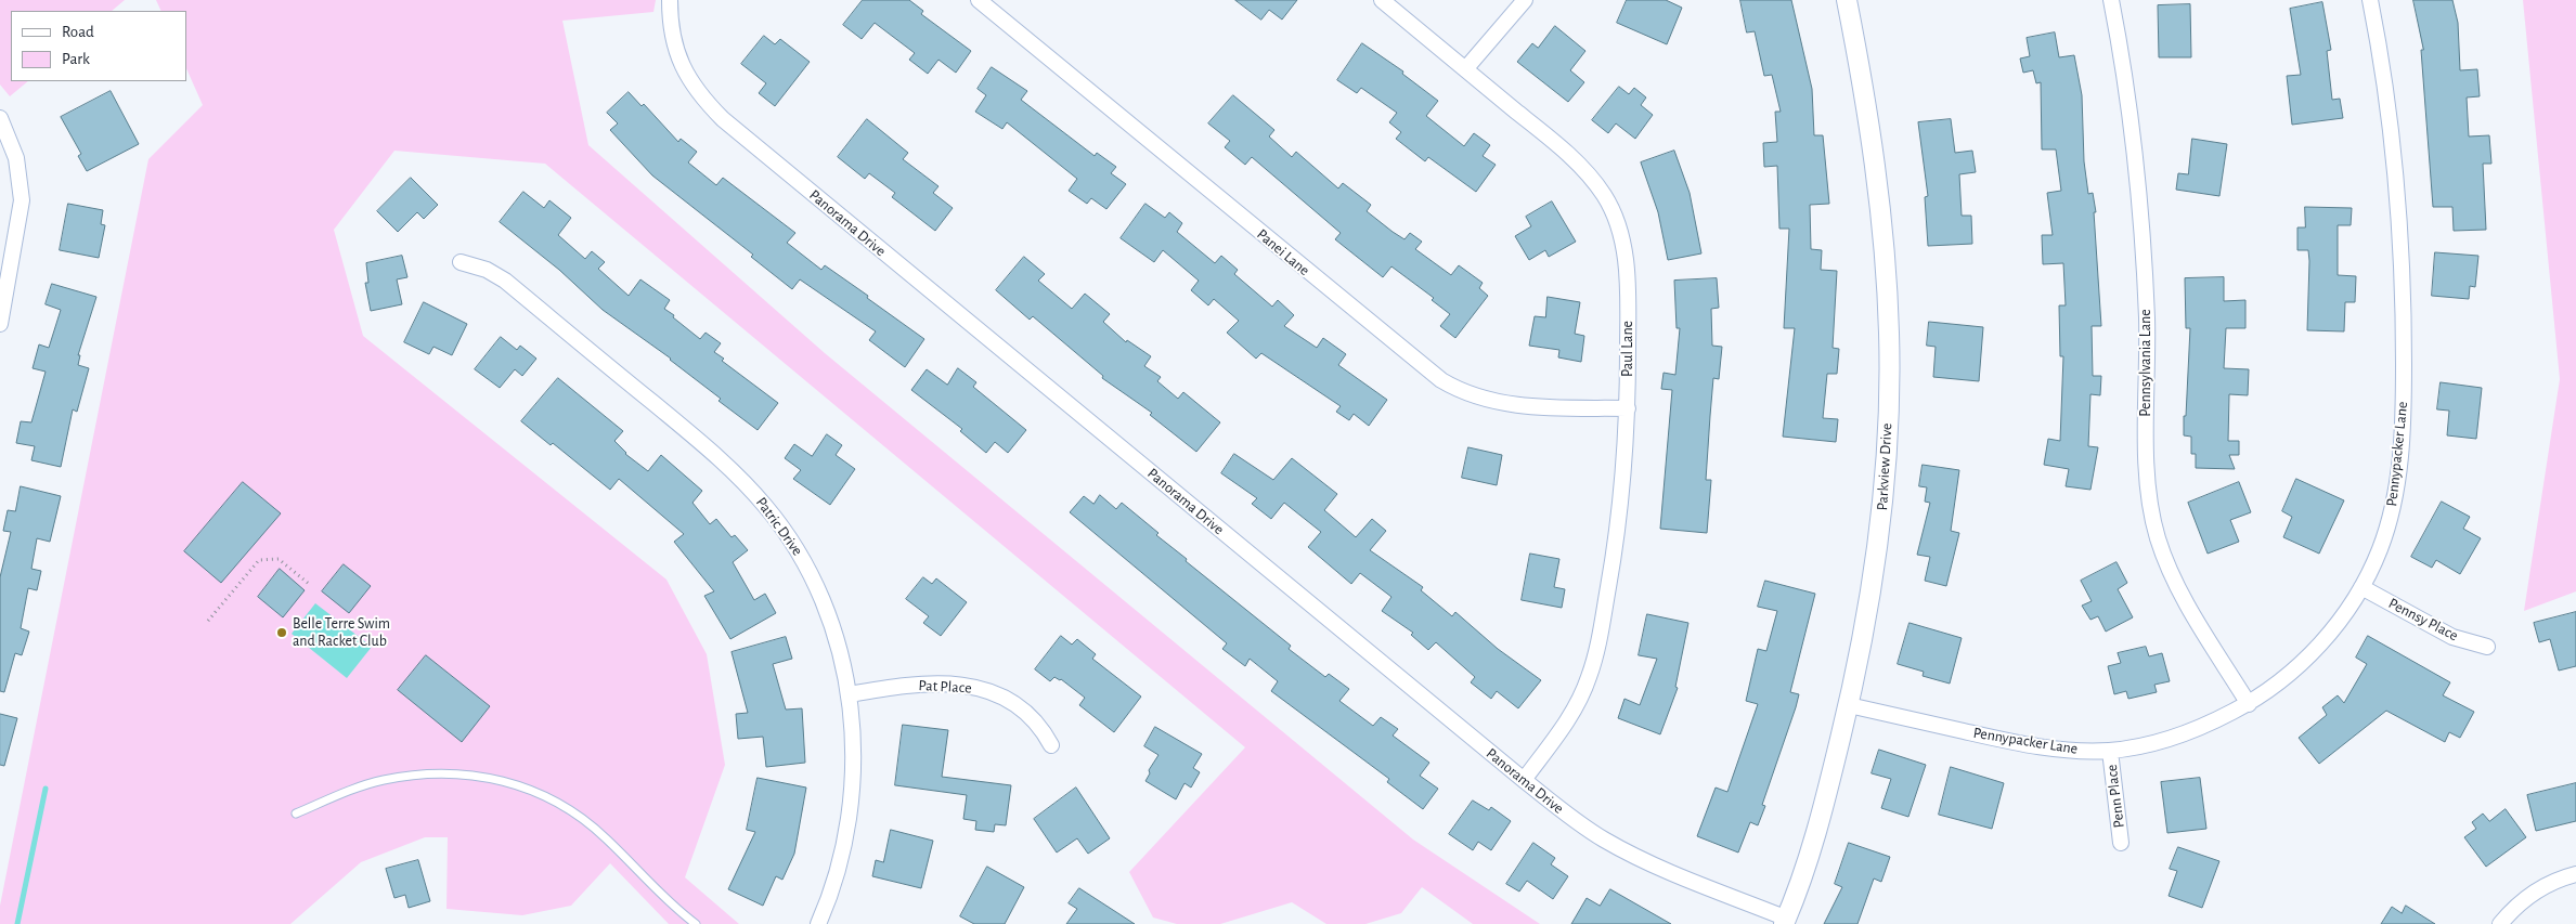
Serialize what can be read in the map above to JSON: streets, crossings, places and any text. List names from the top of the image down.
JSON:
{
  "streets": {
    "street": [
      "Panorama Drive",
      "Panei Lane",
      "Paul Lane",
      "Pennsylvania Lane",
      "Pennypacker Lane",
      "Parkview Drive",
      "Patric Drive",
      "Pennsy Place",
      "Pat Place",
      "Penn Place"
    ]
  },
  "crossings": [
    ["Panorama Drive", "Paul Lane"],
    ["Panorama Drive", "Parkview Drive"],
    ["Panei Lane", "Paul Lane"],
    ["Pennsylvania Lane", "Pennypacker Lane"],
    ["Pennypacker Lane", "Parkview Drive"],
    ["Pennypacker Lane", "Pennsy Place"],
    ["Pennypacker Lane", "Penn Place"],
    ["Patric Drive", "Pat Place"]
  ],
  "places": ["Belle Terre Swim and Racket Club"],
  "legend": ["Road", "Park"]
}
